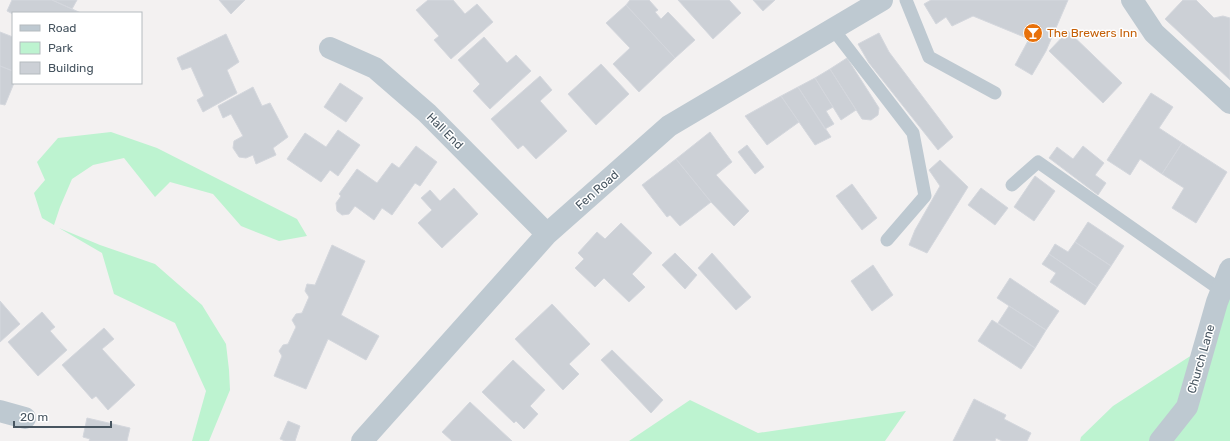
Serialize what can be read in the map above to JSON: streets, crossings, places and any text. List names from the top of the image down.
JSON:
{
  "streets": {
    "street": ["Hall End", "Fen Road", "Church Lane"]
  },
  "crossings": [
    ["Hall End", "Fen Road"]
  ],
  "places": {
    "bar": ["The Brewers Inn"]
  },
  "legend": ["Road", "Park", "Building"],
  "scale_bar": "20 m"
}
